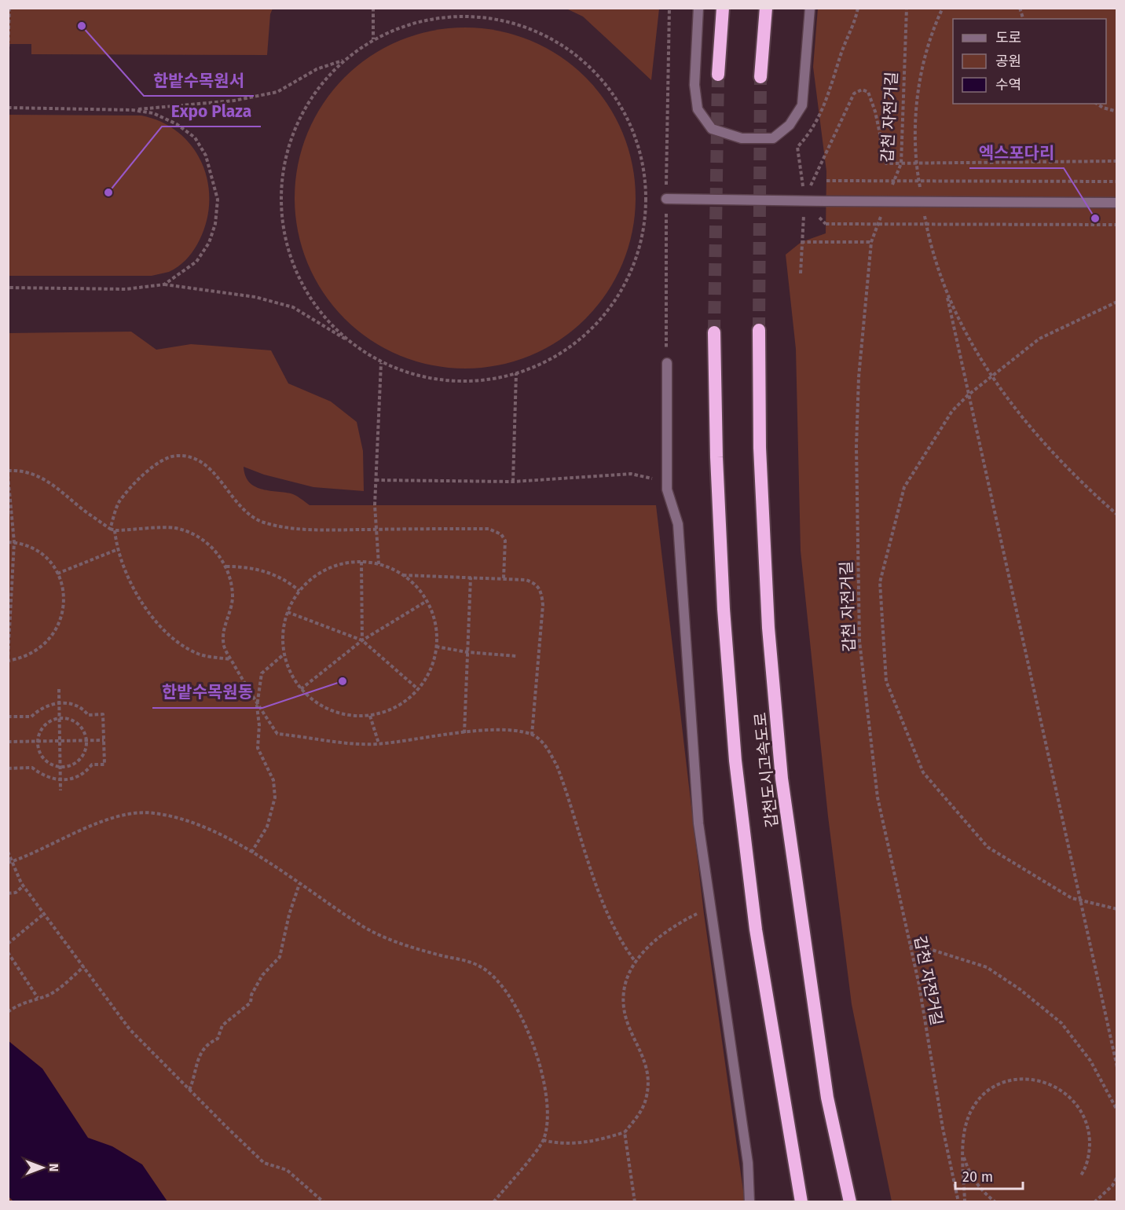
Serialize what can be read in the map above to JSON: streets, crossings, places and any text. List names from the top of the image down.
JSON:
{
  "streets": {
    "highway": ["갑천도시고속도로"],
    "path": ["갑천 자전거길"]
  },
  "places": [
    "한밭수목원서",
    "Expo Plaza",
    "엑스포다리",
    "한밭수목원동"
  ],
  "legend": ["도로", "공원", "수역"],
  "scale_bar": "20 m",
  "north": "right"
}
